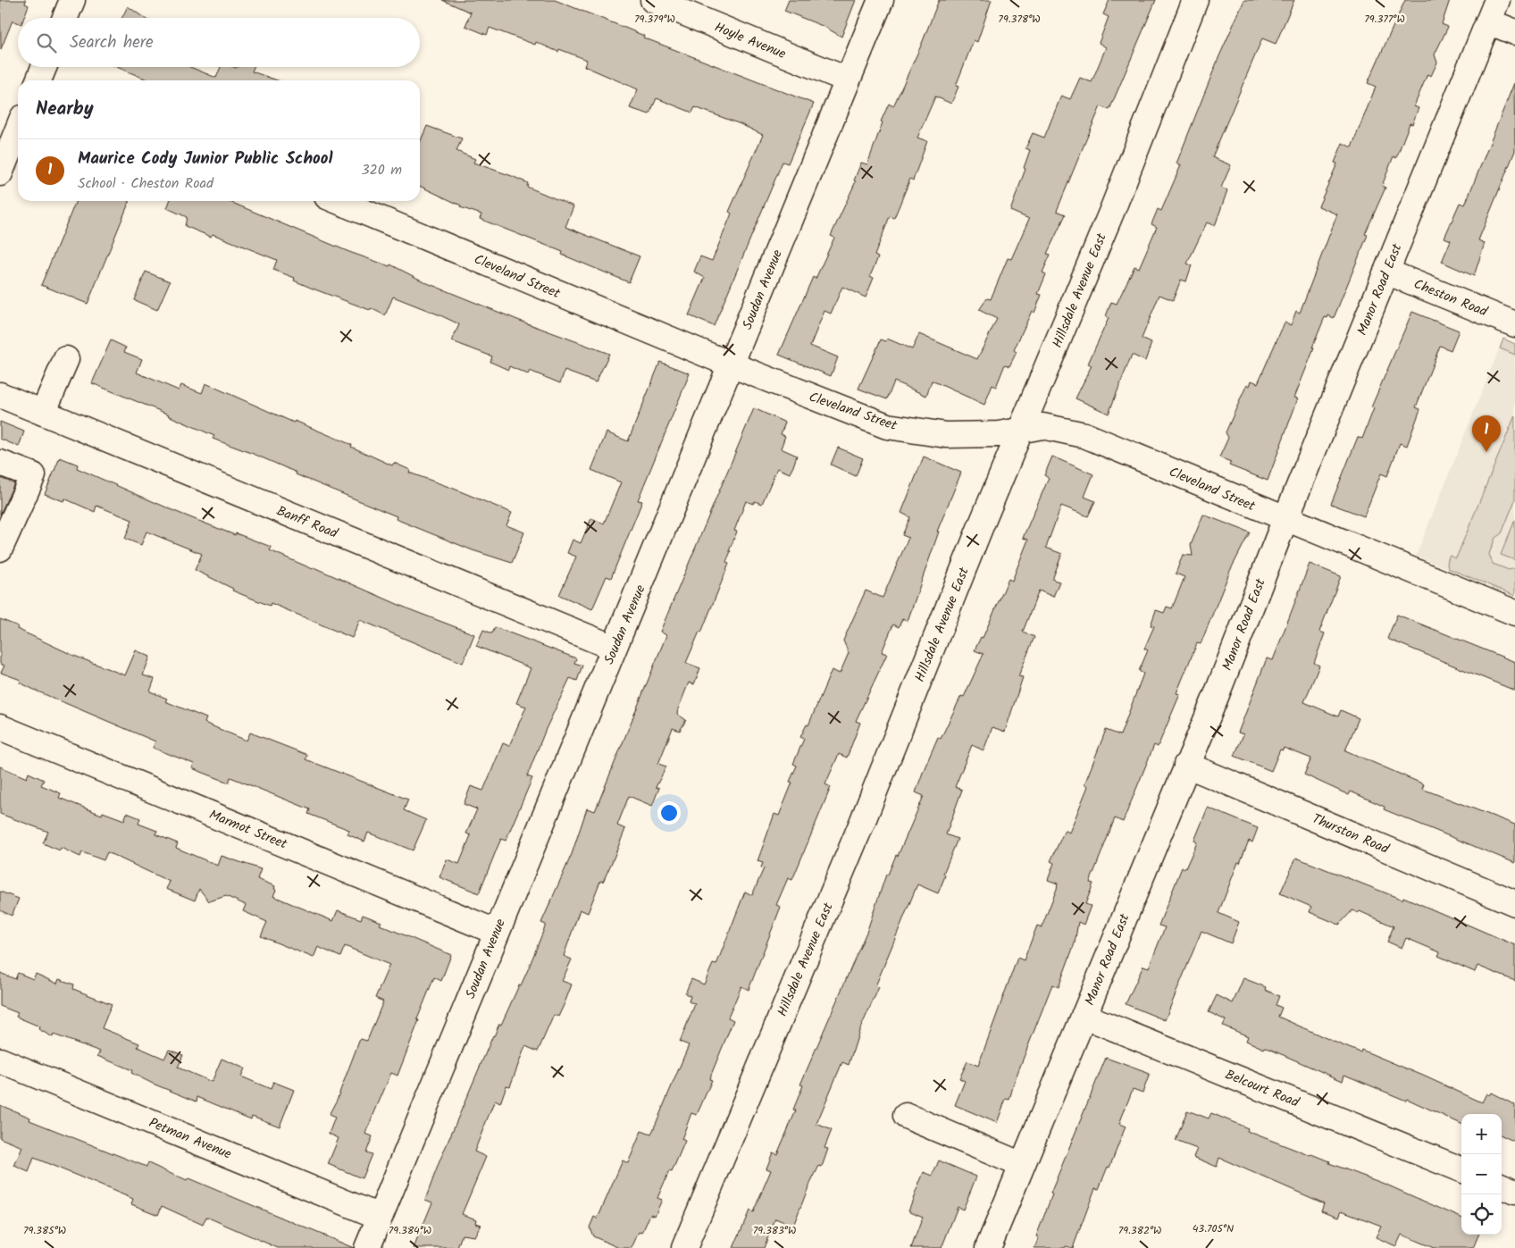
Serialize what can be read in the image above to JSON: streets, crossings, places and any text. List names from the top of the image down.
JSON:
{
  "streets": {
    "street": [
      "Hoyle Avenue",
      "Cleveland Street",
      "Soudan Avenue",
      "Manor Road East",
      "Hillsdale Avenue East",
      "Cheston Road",
      "Banff Road",
      "Marmot Street",
      "Thurston Road",
      "Belcourt Road",
      "Petman Avenue"
    ]
  },
  "crossings": [
    ["Hoyle Avenue", "Soudan Avenue"],
    ["Cleveland Street", "Soudan Avenue"],
    ["Cleveland Street", "Manor Road East"],
    ["Cleveland Street", "Hillsdale Avenue East"],
    ["Soudan Avenue", "Banff Road"],
    ["Soudan Avenue", "Marmot Street"],
    ["Soudan Avenue", "Petman Avenue"],
    ["Manor Road East", "Cheston Road"],
    ["Manor Road East", "Thurston Road"],
    ["Manor Road East", "Belcourt Road"]
  ],
  "page": {
    "search": "Search here",
    "heading": "Nearby",
    "list": [
      {
        "mark": "1",
        "name": "Maurice Cody Junior Public School",
        "note": "School · Cheston Road",
        "value": "320 m"
      }
    ],
    "pins": "1",
    "map_buttons": ["+", "−"]
  },
  "coordinates": [
    "79.379°W",
    "79.378°W",
    "79.377°W",
    "43.705°N",
    "79.385°W",
    "79.384°W",
    "79.383°W",
    "79.382°W"
  ]
}
